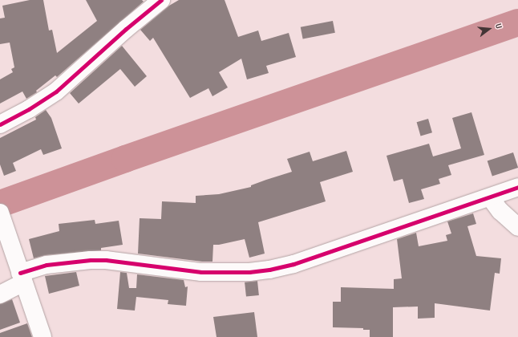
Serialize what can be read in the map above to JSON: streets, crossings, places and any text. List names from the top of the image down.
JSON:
{
  "north": "right"
}
